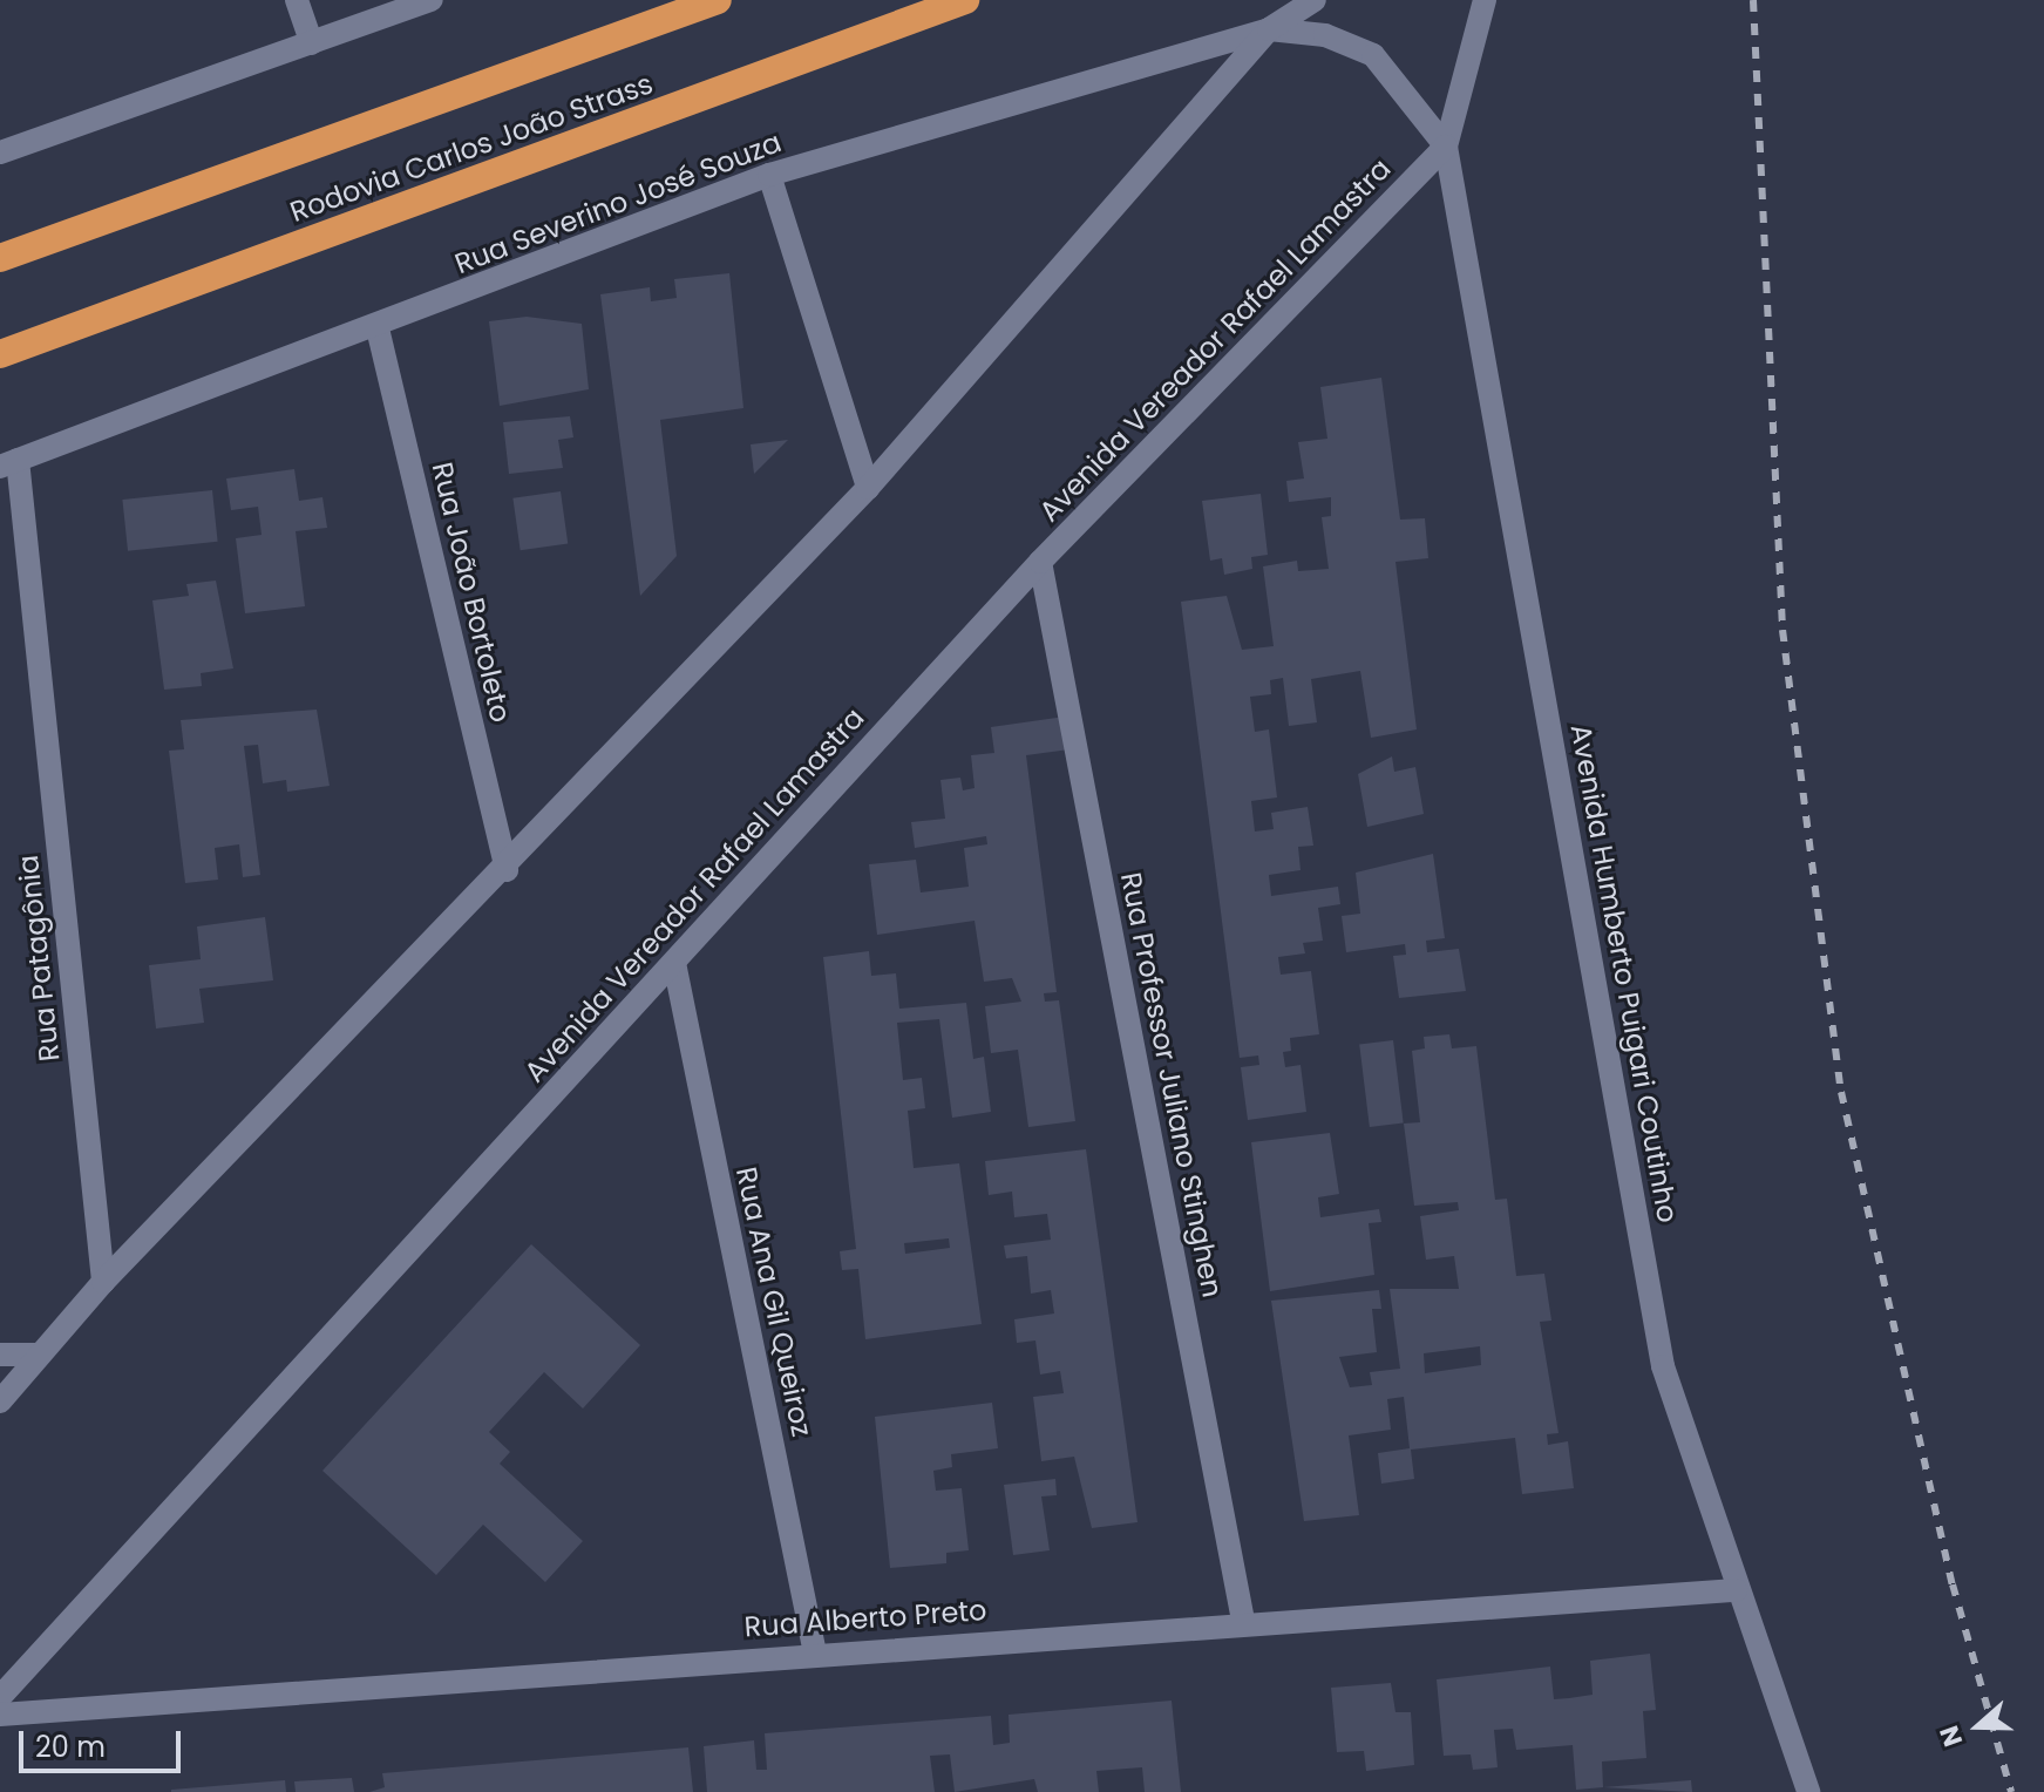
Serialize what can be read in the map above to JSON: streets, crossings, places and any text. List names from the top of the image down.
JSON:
{
  "streets": {
    "highway": ["Rodovia Carlos João Strass"],
    "street": [
      "Rua Severino José Souza",
      "Avenida Vereador Rafael Lamastra",
      "Rua João Bortoleto",
      "Rua Patagônia",
      "Avenida Humberto Puigari Coutinho",
      "Rua Professor Juliano Stinghen",
      "Rua Ana Gil Queiroz",
      "Rua Alberto Preto"
    ]
  },
  "crossings": [
    ["Rua Severino José Souza", "Rua João Bortoleto"],
    ["Rua Severino José Souza", "Rua Patagônia"],
    ["Avenida Vereador Rafael Lamastra", "Avenida Humberto Puigari Coutinho"],
    ["Avenida Vereador Rafael Lamastra", "Rua Professor Juliano Stinghen"],
    ["Avenida Vereador Rafael Lamastra", "Rua Ana Gil Queiroz"],
    ["Avenida Humberto Puigari Coutinho", "Rua Alberto Preto"],
    ["Rua Professor Juliano Stinghen", "Rua Alberto Preto"],
    ["Rua Ana Gil Queiroz", "Rua Alberto Preto"]
  ],
  "scale_bar": "20 m",
  "north": "left"
}
